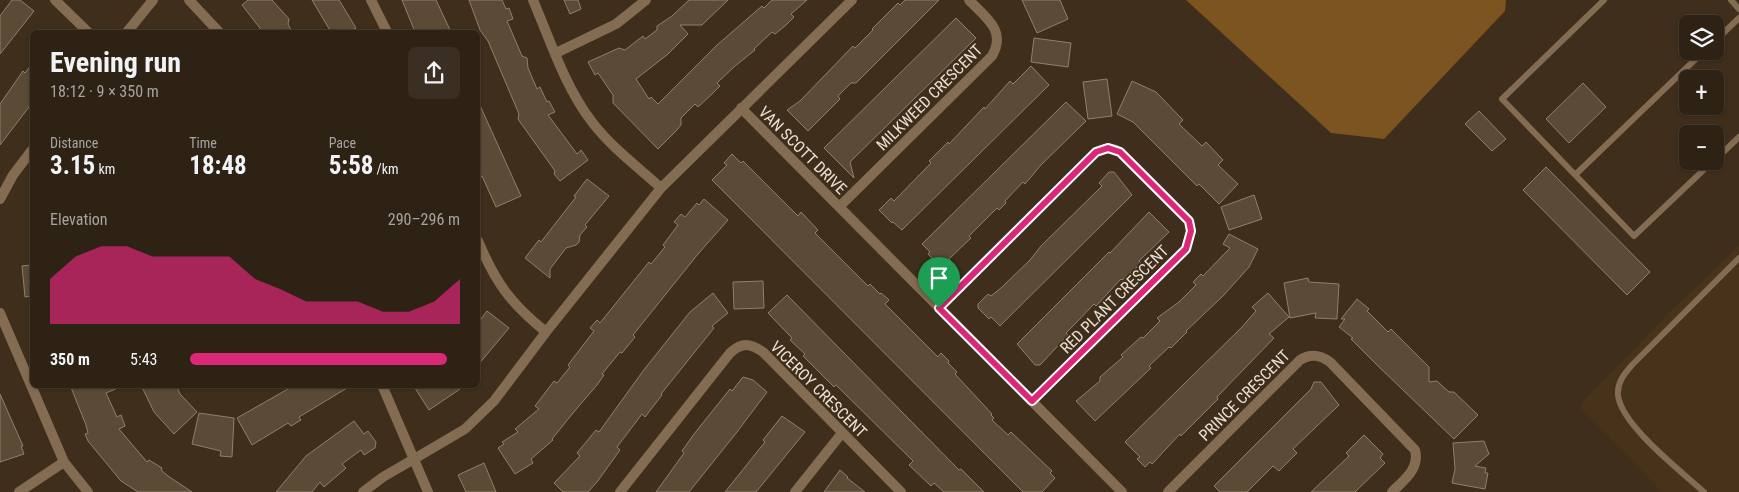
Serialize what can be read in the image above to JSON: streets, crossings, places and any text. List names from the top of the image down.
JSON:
{
  "streets": {
    "street": [
      "MILKWEED CRESCENT",
      "VAN SCOTT DRIVE",
      "RED PLANT CRESCENT",
      "VICEROY CRESCENT",
      "PRINCE CRESCENT"
    ]
  },
  "crossings": [
    ["MILKWEED CRESCENT", "VAN SCOTT DRIVE"],
    ["VAN SCOTT DRIVE", "RED PLANT CRESCENT"]
  ],
  "page": {
    "map_buttons": ["+", "−"],
    "heading": ["Evening run", "18:12 · 9 × 350 m"],
    "stats": [
      ["Distance", "3.15 km"],
      ["Time", "18:48"],
      ["Pace", "5:58 /km"]
    ],
    "chart": ["Elevation", "290–296 m"],
    "list": [
      {
        "name": "350 m",
        "note": "5:43"
      }
    ]
  }
}
